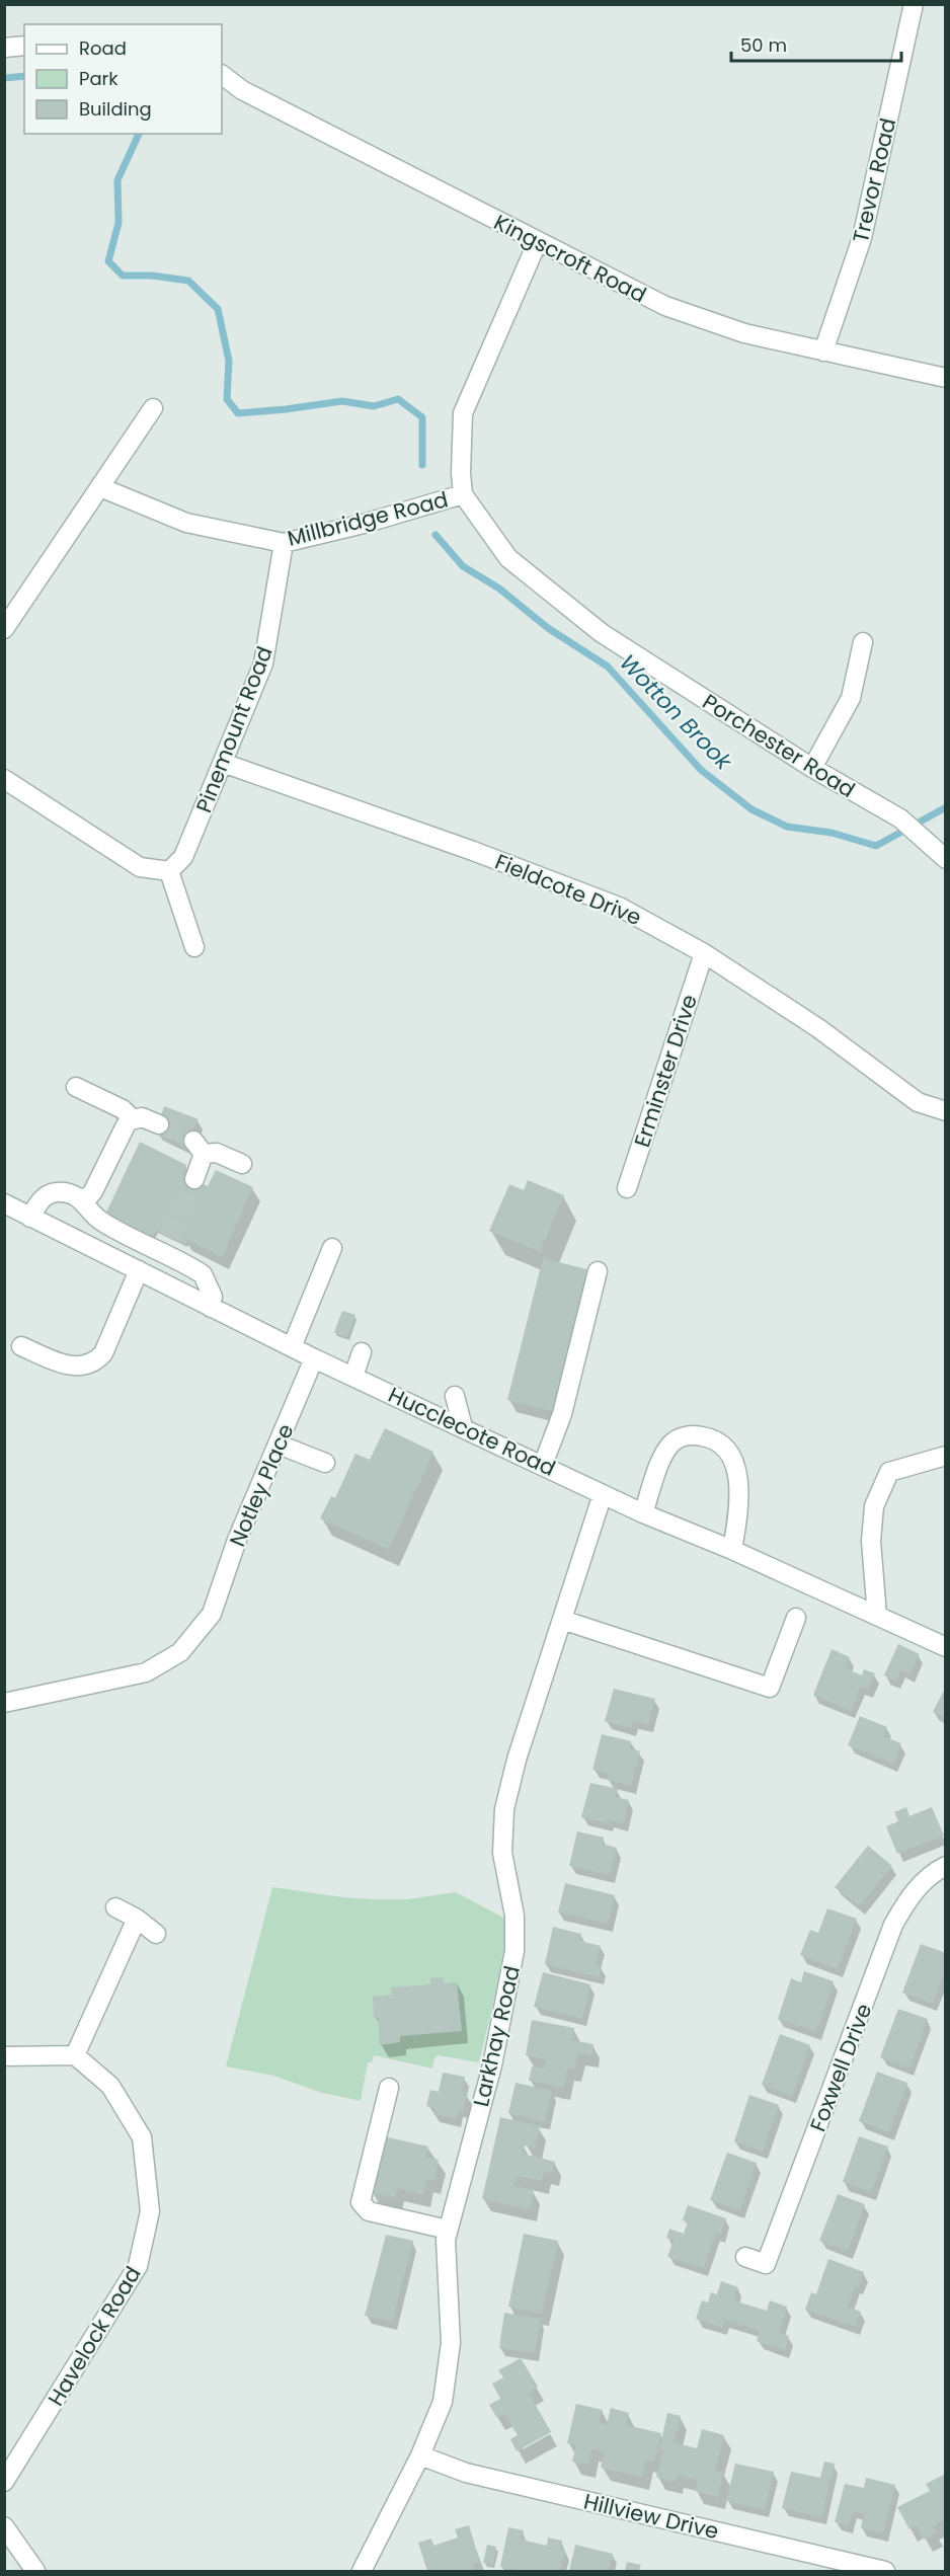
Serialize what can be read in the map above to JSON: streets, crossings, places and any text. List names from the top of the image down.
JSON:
{
  "streets": {
    "street": [
      "Trevor Road",
      "Kingscroft Road",
      "Millbridge Road",
      "Pinemount Road",
      "Porchester Road",
      "Fieldcote Drive",
      "Erminster Drive",
      "Hucclecote Road",
      "Notley Place",
      "Larkhay Road",
      "Foxwell Drive",
      "Havelock Road",
      "Hillview Drive"
    ]
  },
  "crossings": [
    ["Trevor Road", "Kingscroft Road"],
    ["Millbridge Road", "Pinemount Road"],
    ["Millbridge Road", "Porchester Road"],
    ["Pinemount Road", "Fieldcote Drive"],
    ["Fieldcote Drive", "Erminster Drive"],
    ["Hucclecote Road", "Notley Place"],
    ["Hucclecote Road", "Larkhay Road"],
    ["Larkhay Road", "Hillview Drive"]
  ],
  "water": ["Wotton Brook"],
  "legend": ["Road", "Park", "Building"],
  "scale_bar": "50 m"
}
